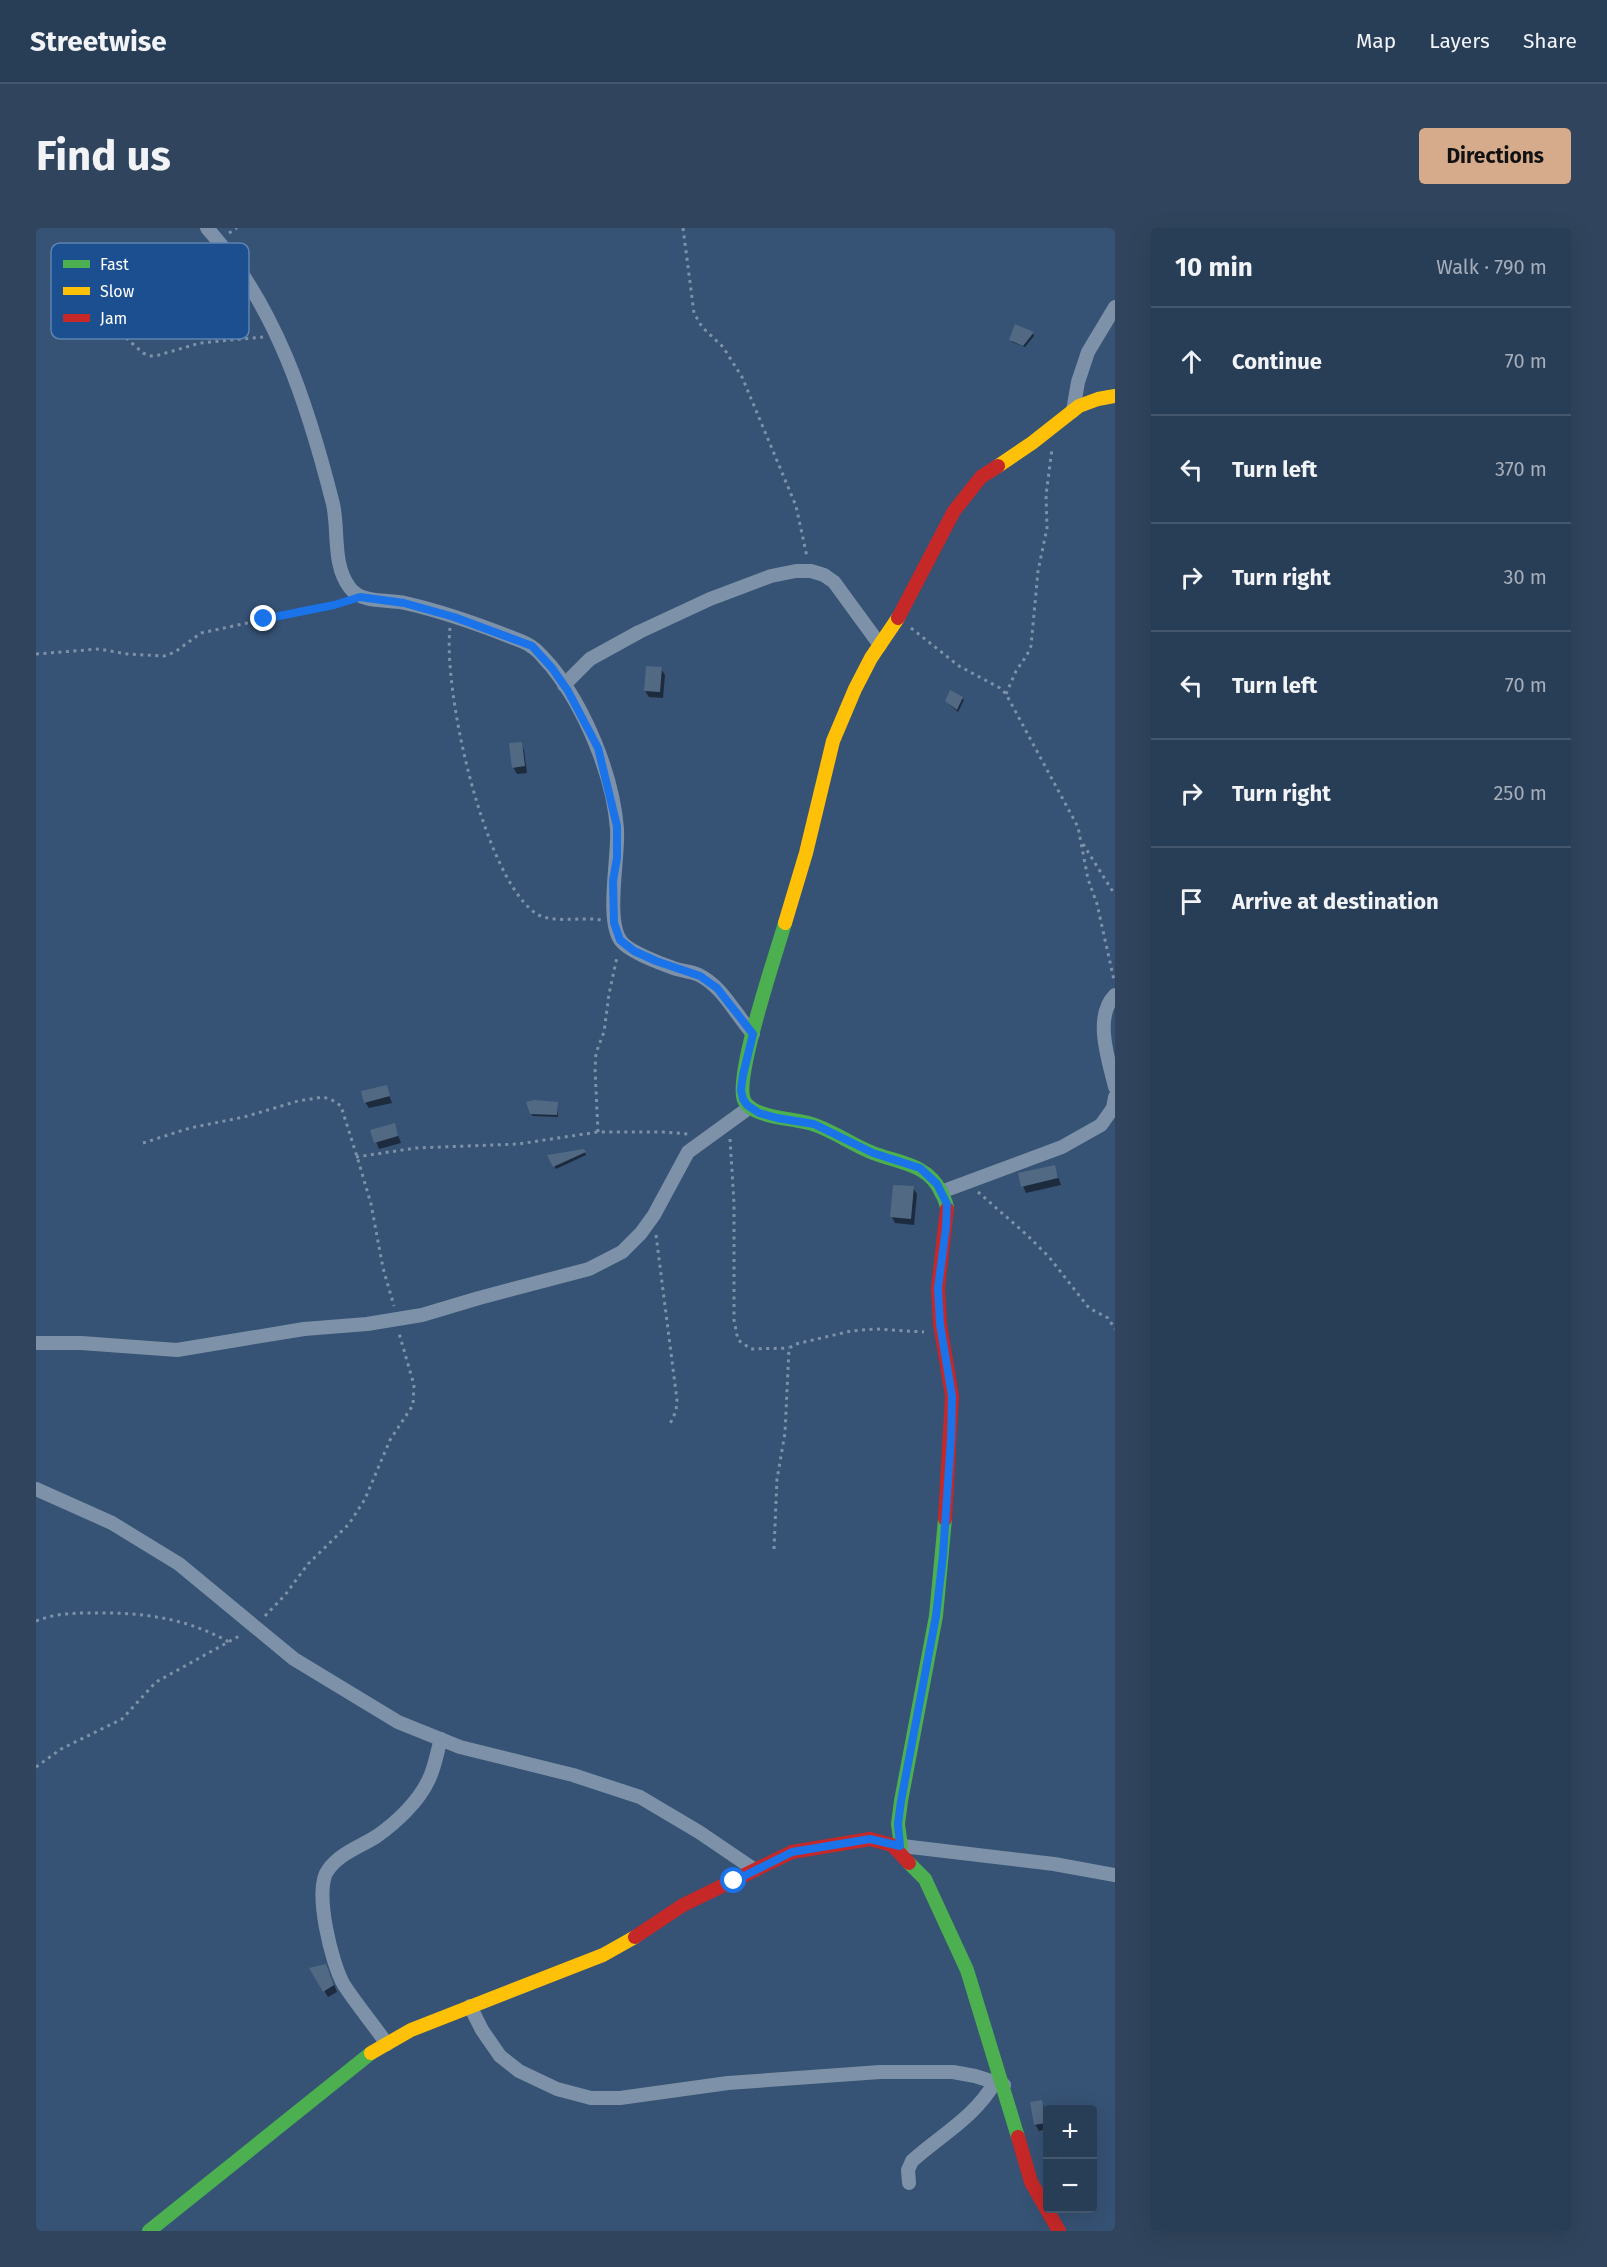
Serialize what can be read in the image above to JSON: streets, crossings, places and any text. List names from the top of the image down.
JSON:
{
  "legend": ["Fast", "Slow", "Jam"],
  "page": {
    "header": "Streetwise",
    "nav": ["Map", "Layers", "Share"],
    "buttons": "Directions",
    "title": "Find us",
    "heading": ["10 min", "Walk · 790 m"],
    "list": [
      ["Continue", "70 m"],
      ["Turn left", "370 m"],
      ["Turn right", "30 m"],
      ["Turn left", "70 m"],
      ["Turn right", "250 m"],
      "Arrive at destination"
    ],
    "map_buttons": ["+", "−"]
  }
}
